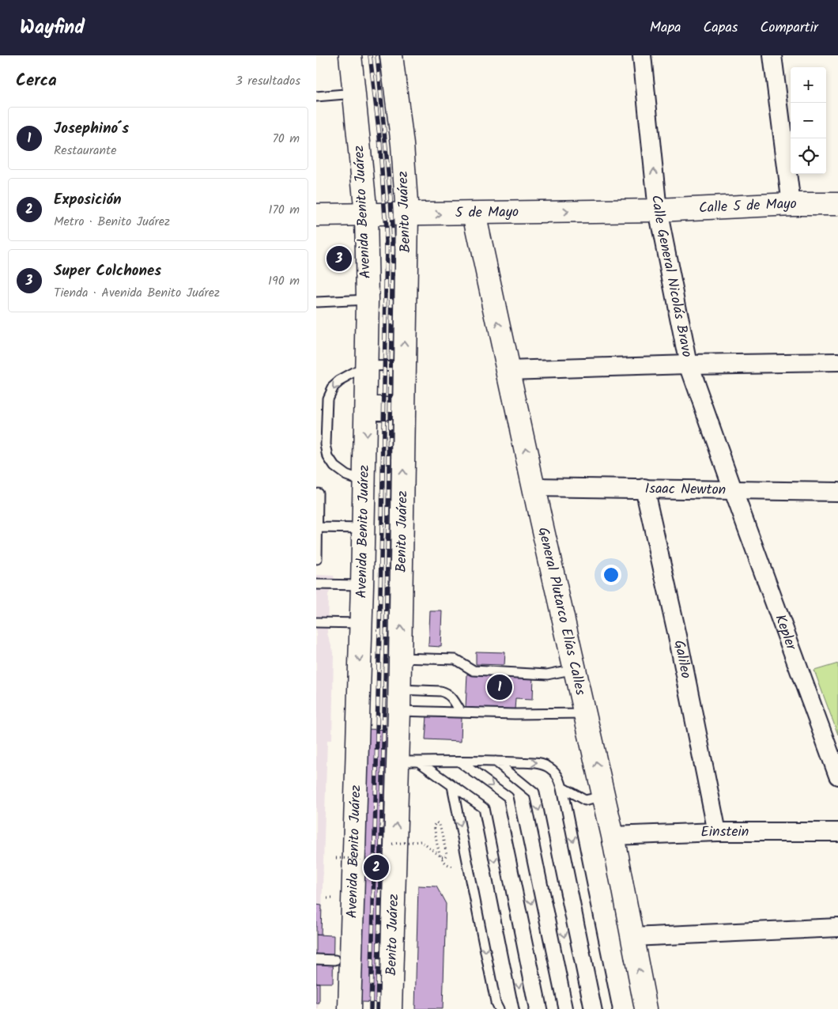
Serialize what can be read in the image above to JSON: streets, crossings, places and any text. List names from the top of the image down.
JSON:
{
  "streets": {
    "main road": [
      "Calle 5 de Mayo",
      "Avenida Benito Juárez",
      "Benito Juárez",
      "5 de Mayo",
      "General Plutarco Elías Calles"
    ],
    "street": [
      "Calle General Nicolás Bravo",
      "Isaac Newton",
      "Kepler",
      "Galileo",
      "Einstein"
    ]
  },
  "crossings": [
    ["Calle 5 de Mayo", "5 de Mayo"],
    ["Calle 5 de Mayo", "Calle General Nicolás Bravo"],
    ["Avenida Benito Juárez", "5 de Mayo"],
    ["Benito Juárez", "5 de Mayo"],
    ["5 de Mayo", "Calle General Nicolás Bravo"],
    ["5 de Mayo", "General Plutarco Elías Calles"],
    ["Calle General Nicolás Bravo", "Isaac Newton"],
    ["Calle General Nicolás Bravo", "Kepler"],
    ["Isaac Newton", "General Plutarco Elías Calles"],
    ["Isaac Newton", "Kepler"],
    ["Isaac Newton", "Galileo"],
    ["General Plutarco Elías Calles", "Einstein"],
    ["Galileo", "Einstein"]
  ],
  "one_way": ["Benito Juárez", "5 de Mayo", "General Plutarco Elías Calles"],
  "page": {
    "header": "Wayfind",
    "nav": ["Mapa", "Capas", "Compartir"],
    "heading": ["Cerca", "3 resultados"],
    "map_buttons": ["+", "−"],
    "list": [
      {
        "mark": "1",
        "name": "Josephino´s",
        "note": "Restaurante",
        "value": "70 m"
      },
      {
        "mark": "2",
        "name": "Exposición",
        "note": "Metro · Benito Juárez",
        "value": "170 m"
      },
      {
        "mark": "3",
        "name": "Super Colchones",
        "note": "Tienda · Avenida Benito Juárez",
        "value": "190 m"
      }
    ],
    "pins": ["3", "1", "2"]
  }
}
